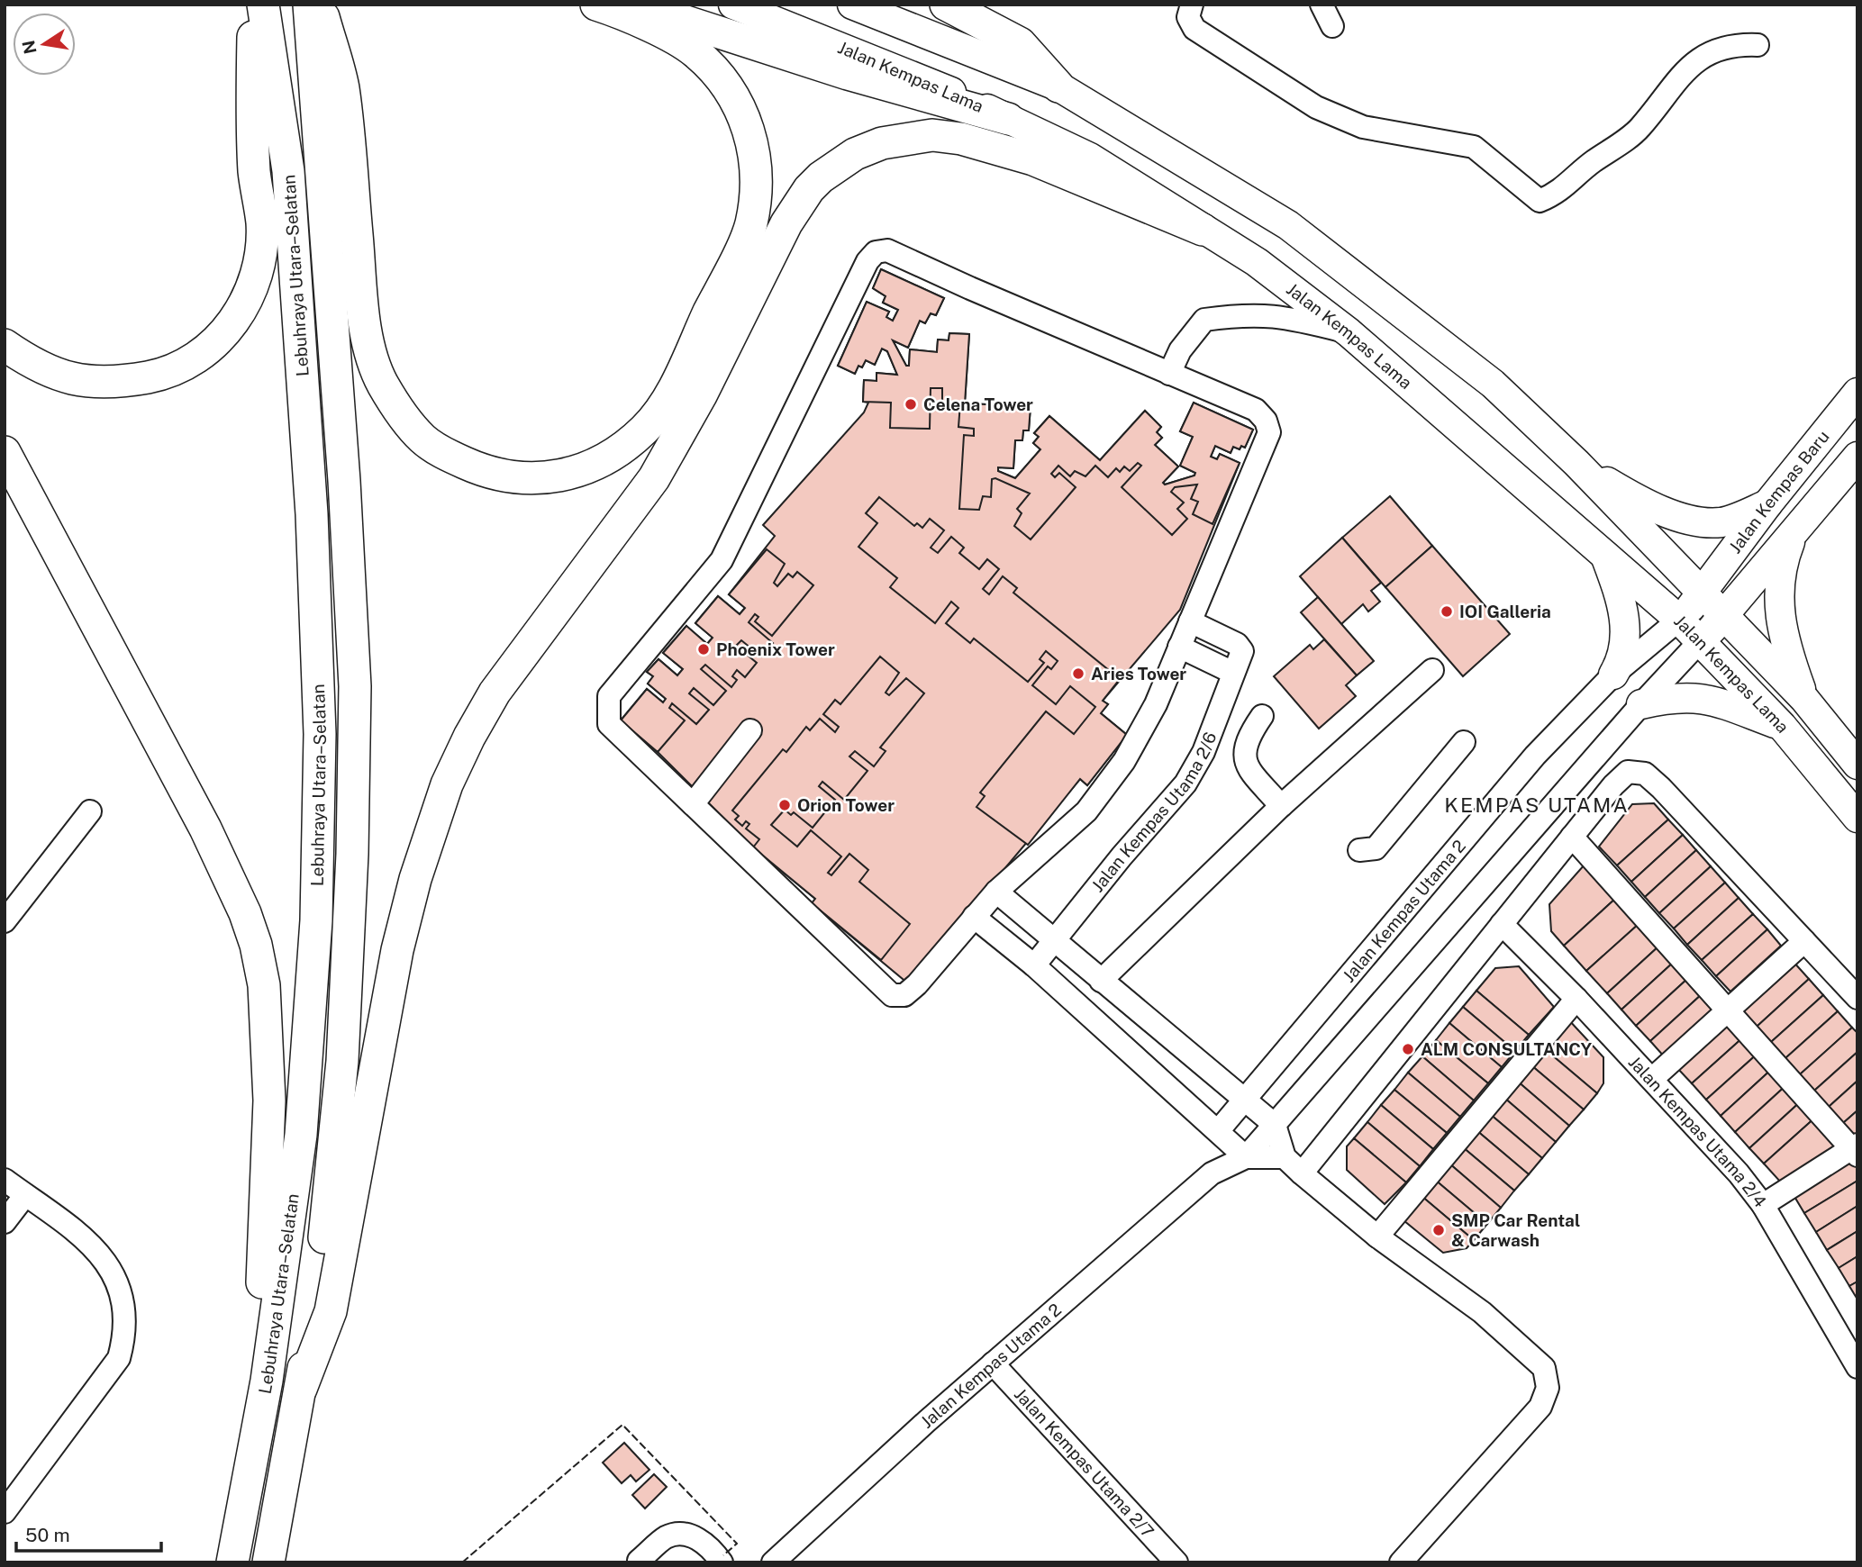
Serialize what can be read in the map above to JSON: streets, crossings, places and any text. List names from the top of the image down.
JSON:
{
  "streets": {
    "highway": ["Lebuhraya Utara–Selatan"],
    "main road": ["Jalan Kempas Lama", "Jalan Kempas Baru"],
    "street": [
      "Jalan Kempas Utama 2/6",
      "Jalan Kempas Utama 2",
      "Jalan Kempas Utama 2/4",
      "Jalan Kempas Utama 2/7"
    ]
  },
  "crossings": [
    ["Jalan Kempas Lama", "Jalan Kempas Baru"],
    ["Jalan Kempas Lama", "Jalan Kempas Utama 2"],
    ["Jalan Kempas Baru", "Jalan Kempas Utama 2"],
    ["Jalan Kempas Utama 2", "Jalan Kempas Utama 2/7"]
  ],
  "districts": ["KEMPAS UTAMA"],
  "places": [
    "Celena Tower",
    "IOI Galleria",
    "Phoenix Tower",
    "Aries Tower",
    "Orion Tower",
    "ALM CONSULTANCY",
    "SMP Car Rental & Carwash"
  ],
  "scale_bar": "50 m",
  "north": "left"
}
